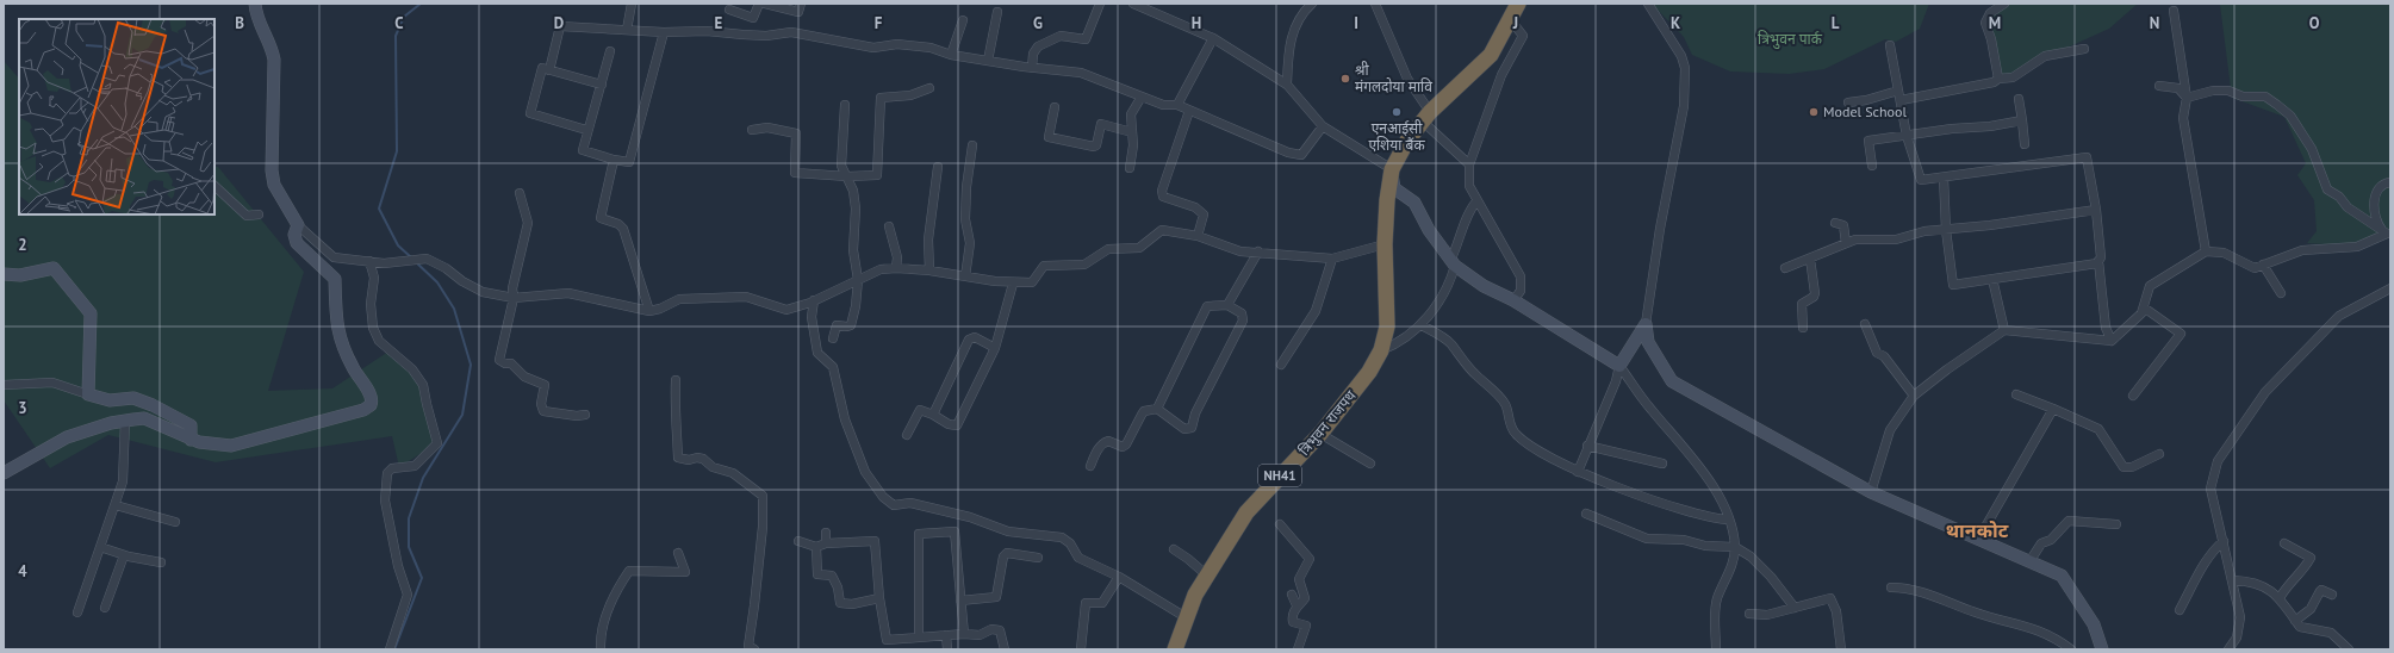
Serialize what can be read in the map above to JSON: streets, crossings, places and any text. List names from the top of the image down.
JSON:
{
  "streets": {
    "highway": ["त्रिभुवन राजपथ", "NH41"]
  },
  "crossings": [
    ["त्रिभुवन राजपथ", "NH41"]
  ],
  "districts": ["थानकोट"],
  "parks": ["त्रिभुवन पार्क"],
  "places": ["श्री मंगलदोया मावि", "एनआईसी एशिया बैंक", "Model School"],
  "grid": {
    "columns": [
      "B",
      "C",
      "D",
      "E",
      "F",
      "G",
      "H",
      "I",
      "J",
      "K",
      "L",
      "M",
      "N",
      "O"
    ],
    "rows": ["2", "3", "4"]
  }
}
